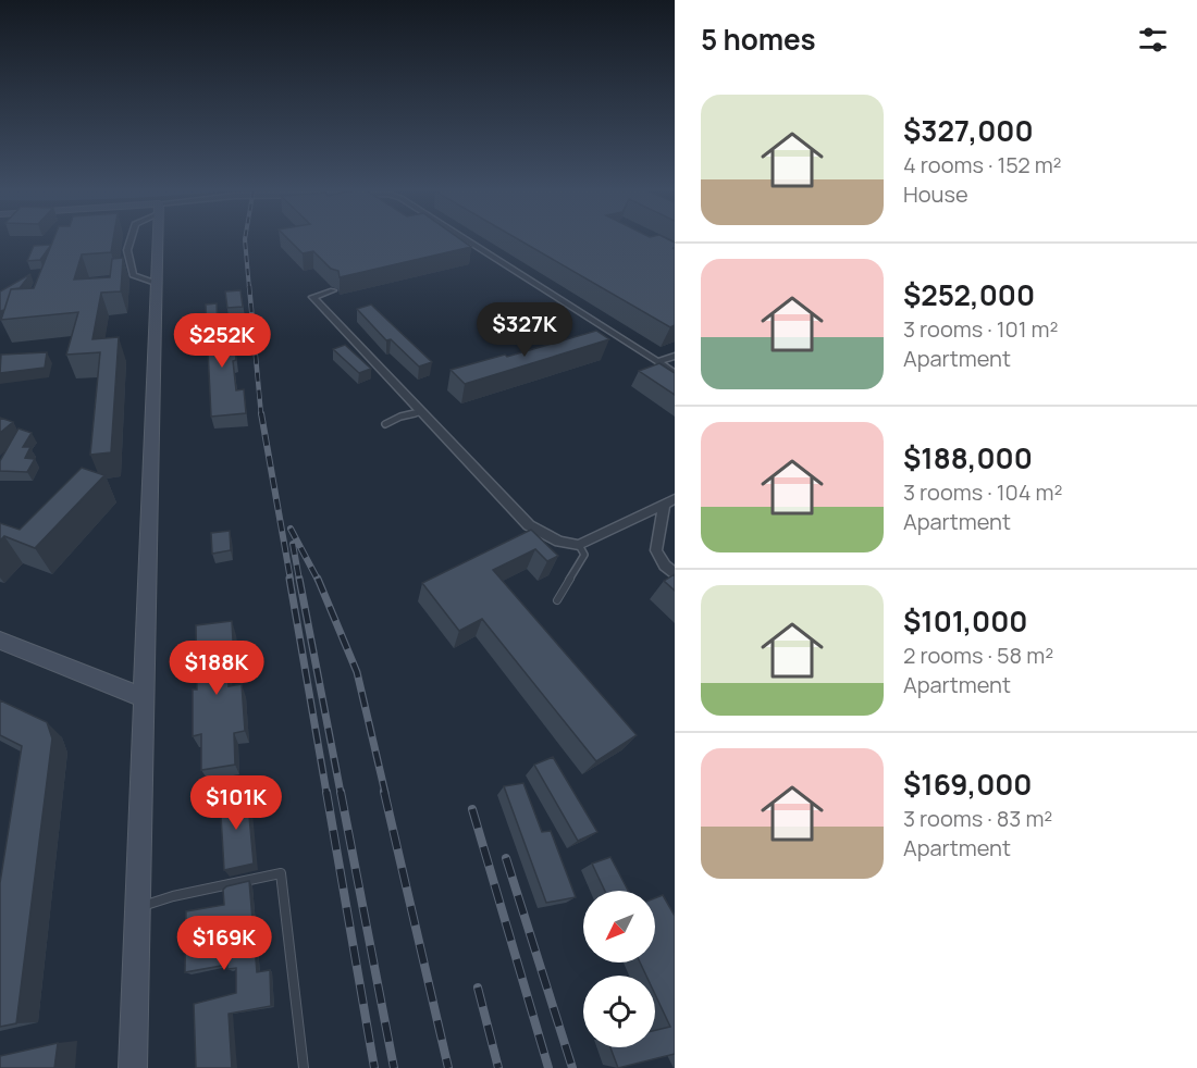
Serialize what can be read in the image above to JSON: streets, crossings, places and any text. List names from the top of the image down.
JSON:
{
  "north": "bottom left",
  "page": {
    "heading": "5 homes",
    "list": [
      {
        "name": "$327,000",
        "note": "4 rooms · 152 m² · House"
      },
      {
        "name": "$252,000",
        "note": "3 rooms · 101 m² · Apartment"
      },
      {
        "name": "$188,000",
        "note": "3 rooms · 104 m² · Apartment"
      },
      {
        "name": "$101,000",
        "note": "2 rooms · 58 m² · Apartment"
      },
      {
        "name": "$169,000",
        "note": "3 rooms · 83 m² · Apartment"
      }
    ],
    "price": [
      "$327K",
      "$252K",
      "$188K",
      "$101K",
      "$169K"
    ]
  }
}
